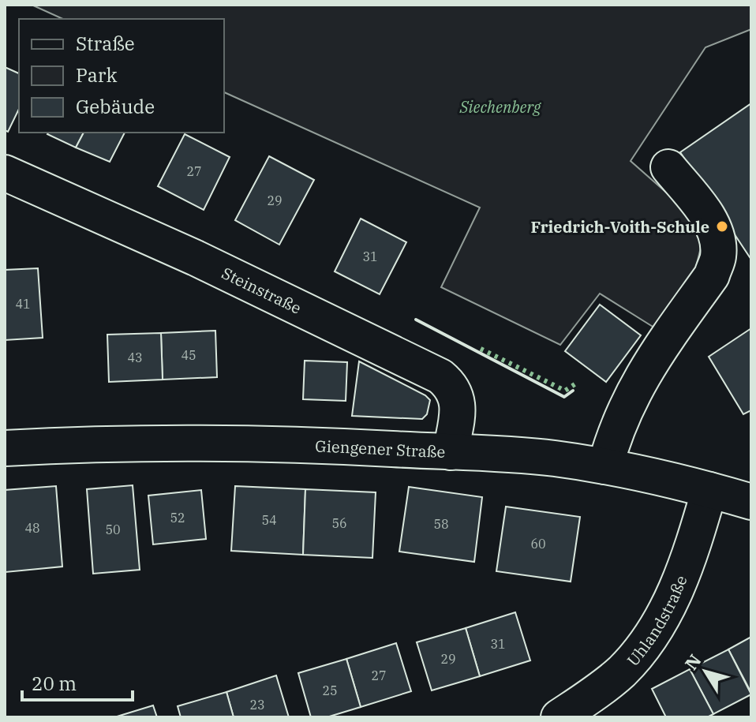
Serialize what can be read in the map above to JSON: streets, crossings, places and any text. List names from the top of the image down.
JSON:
{
  "streets": {
    "street": ["Steinstraße", "Giengener Straße", "Uhlandstraße"]
  },
  "crossings": [
    ["Steinstraße", "Giengener Straße"],
    ["Giengener Straße", "Uhlandstraße"]
  ],
  "parks": ["Siechenberg"],
  "places": ["Friedrich-Voith-Schule"],
  "house_numbers": [
    "27",
    "29",
    "31",
    "41",
    "45",
    "43",
    "52",
    "54",
    "56",
    "58",
    "48",
    "50",
    "60",
    "31",
    "29",
    "27",
    "25",
    "23"
  ],
  "legend": ["Straße", "Park", "Gebäude"],
  "scale_bar": "20 m",
  "north": "top left"
}
